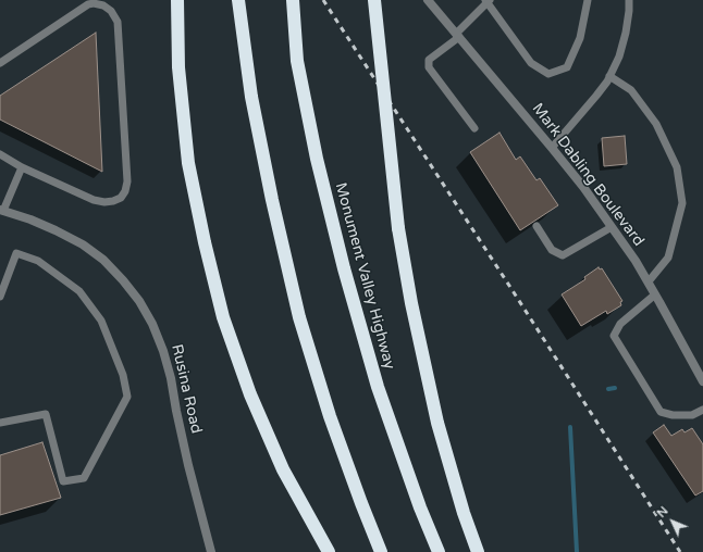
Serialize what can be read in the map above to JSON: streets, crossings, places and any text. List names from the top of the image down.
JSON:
{
  "streets": {
    "highway": ["Monument Valley Highway"],
    "street": ["Mark Dabling Boulevard", "Rusina Road"]
  },
  "north": "top left"
}
